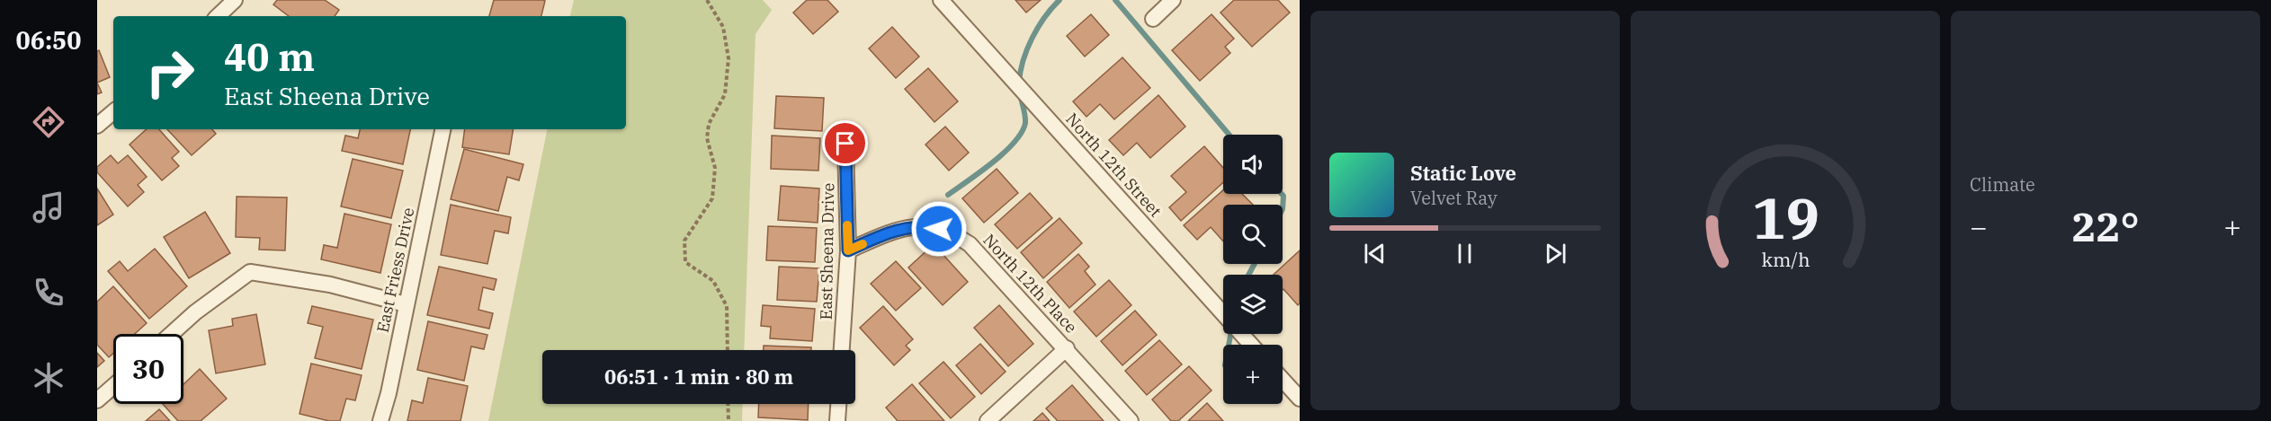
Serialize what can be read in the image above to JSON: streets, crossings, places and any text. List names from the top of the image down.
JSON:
{
  "streets": {
    "street": [
      "North 12th Street",
      "East Sheena Drive",
      "East Friess Drive",
      "North 12th Place"
    ]
  },
  "crossings": [
    ["East Sheena Drive", "North 12th Place"]
  ],
  "page": {
    "tabs": "06:50",
    "tile": "Climate",
    "turn": ["40 m", "East Sheena Drive"],
    "map_buttons": "+",
    "song": ["Static Love", "Velvet Ray"],
    "heat": ["−", "22°", "+"],
    "limit": "30",
    "trip": "06:51 · 1 min · 80 m",
    "gauge": ["19", "km/h"]
  }
}
